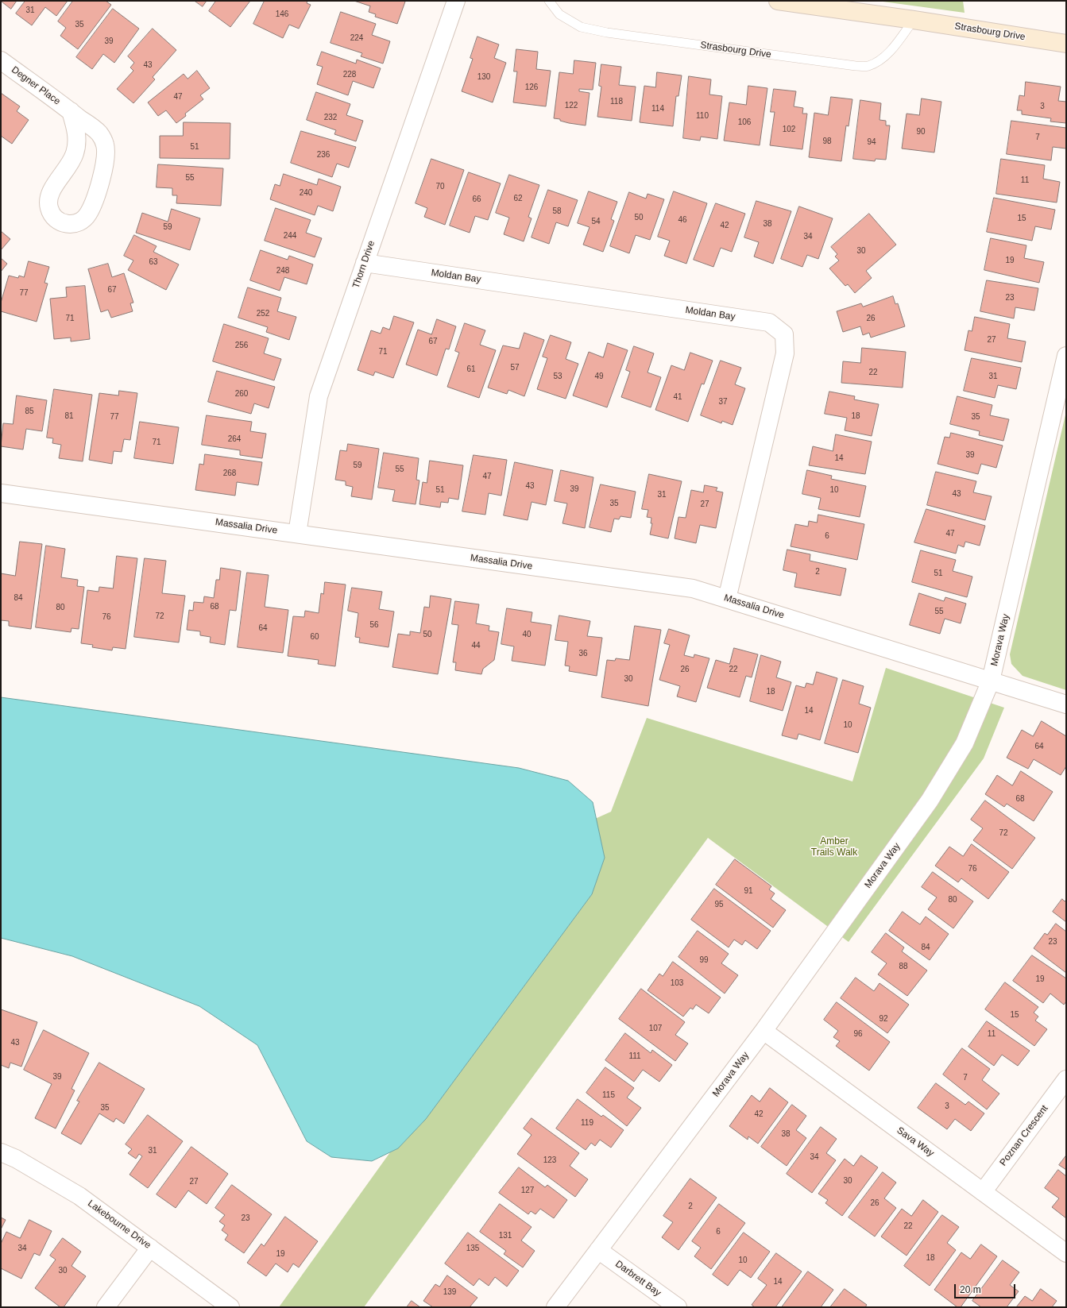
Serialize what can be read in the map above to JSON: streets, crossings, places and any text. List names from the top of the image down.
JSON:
{
  "streets": {
    "street": [
      "Strasbourg Drive",
      "Degner Place",
      "Thorn Drive",
      "Moldan Bay",
      "Massalia Drive",
      "Morava Way",
      "Poznan Crescent",
      "Sava Way",
      "Lakebourne Drive",
      "Darbrett Bay"
    ]
  },
  "crossings": [
    ["Thorn Drive", "Moldan Bay"],
    ["Thorn Drive", "Massalia Drive"],
    ["Moldan Bay", "Massalia Drive"],
    ["Massalia Drive", "Morava Way"],
    ["Morava Way", "Sava Way"],
    ["Morava Way", "Darbrett Bay"],
    ["Poznan Crescent", "Sava Way"]
  ],
  "parks": ["Amber Trails Walk"],
  "house_numbers": [
    "31",
    "146",
    "35",
    "224",
    "39",
    "43",
    "228",
    "130",
    "126",
    "47",
    "118",
    "122",
    "3",
    "114",
    "110",
    "232",
    "106",
    "102",
    "90",
    "7",
    "98",
    "94",
    "51",
    "236",
    "55",
    "11",
    "70",
    "240",
    "62",
    "66",
    "58",
    "50",
    "15",
    "46",
    "54",
    "38",
    "42",
    "59",
    "244",
    "34",
    "30",
    "19",
    "63",
    "248",
    "67",
    "77",
    "23",
    "252",
    "71",
    "26",
    "27",
    "67",
    "256",
    "71",
    "57",
    "61",
    "22",
    "53",
    "49",
    "31",
    "260",
    "41",
    "37",
    "85",
    "81",
    "18",
    "77",
    "35",
    "264",
    "71",
    "39",
    "14",
    "59",
    "55",
    "268",
    "47",
    "43",
    "39",
    "51",
    "10",
    "43",
    "31",
    "35",
    "27",
    "47",
    "6",
    "2",
    "51",
    "84",
    "68",
    "80",
    "55",
    "72",
    "76",
    "56",
    "64",
    "50",
    "40",
    "60",
    "44",
    "36",
    "26",
    "22",
    "30",
    "18",
    "14",
    "10",
    "64",
    "68",
    "72",
    "76",
    "91",
    "80",
    "95",
    "23",
    "84",
    "99",
    "88",
    "19",
    "103",
    "15",
    "92",
    "107",
    "96",
    "11",
    "43",
    "111",
    "39",
    "7",
    "115",
    "3",
    "35",
    "42",
    "119",
    "38",
    "31",
    "34",
    "123",
    "30",
    "27",
    "127",
    "26",
    "2",
    "23",
    "22",
    "6",
    "131",
    "34",
    "135",
    "19",
    "18",
    "10",
    "30",
    "14",
    "139"
  ],
  "scale_bar": "20 m"
}
